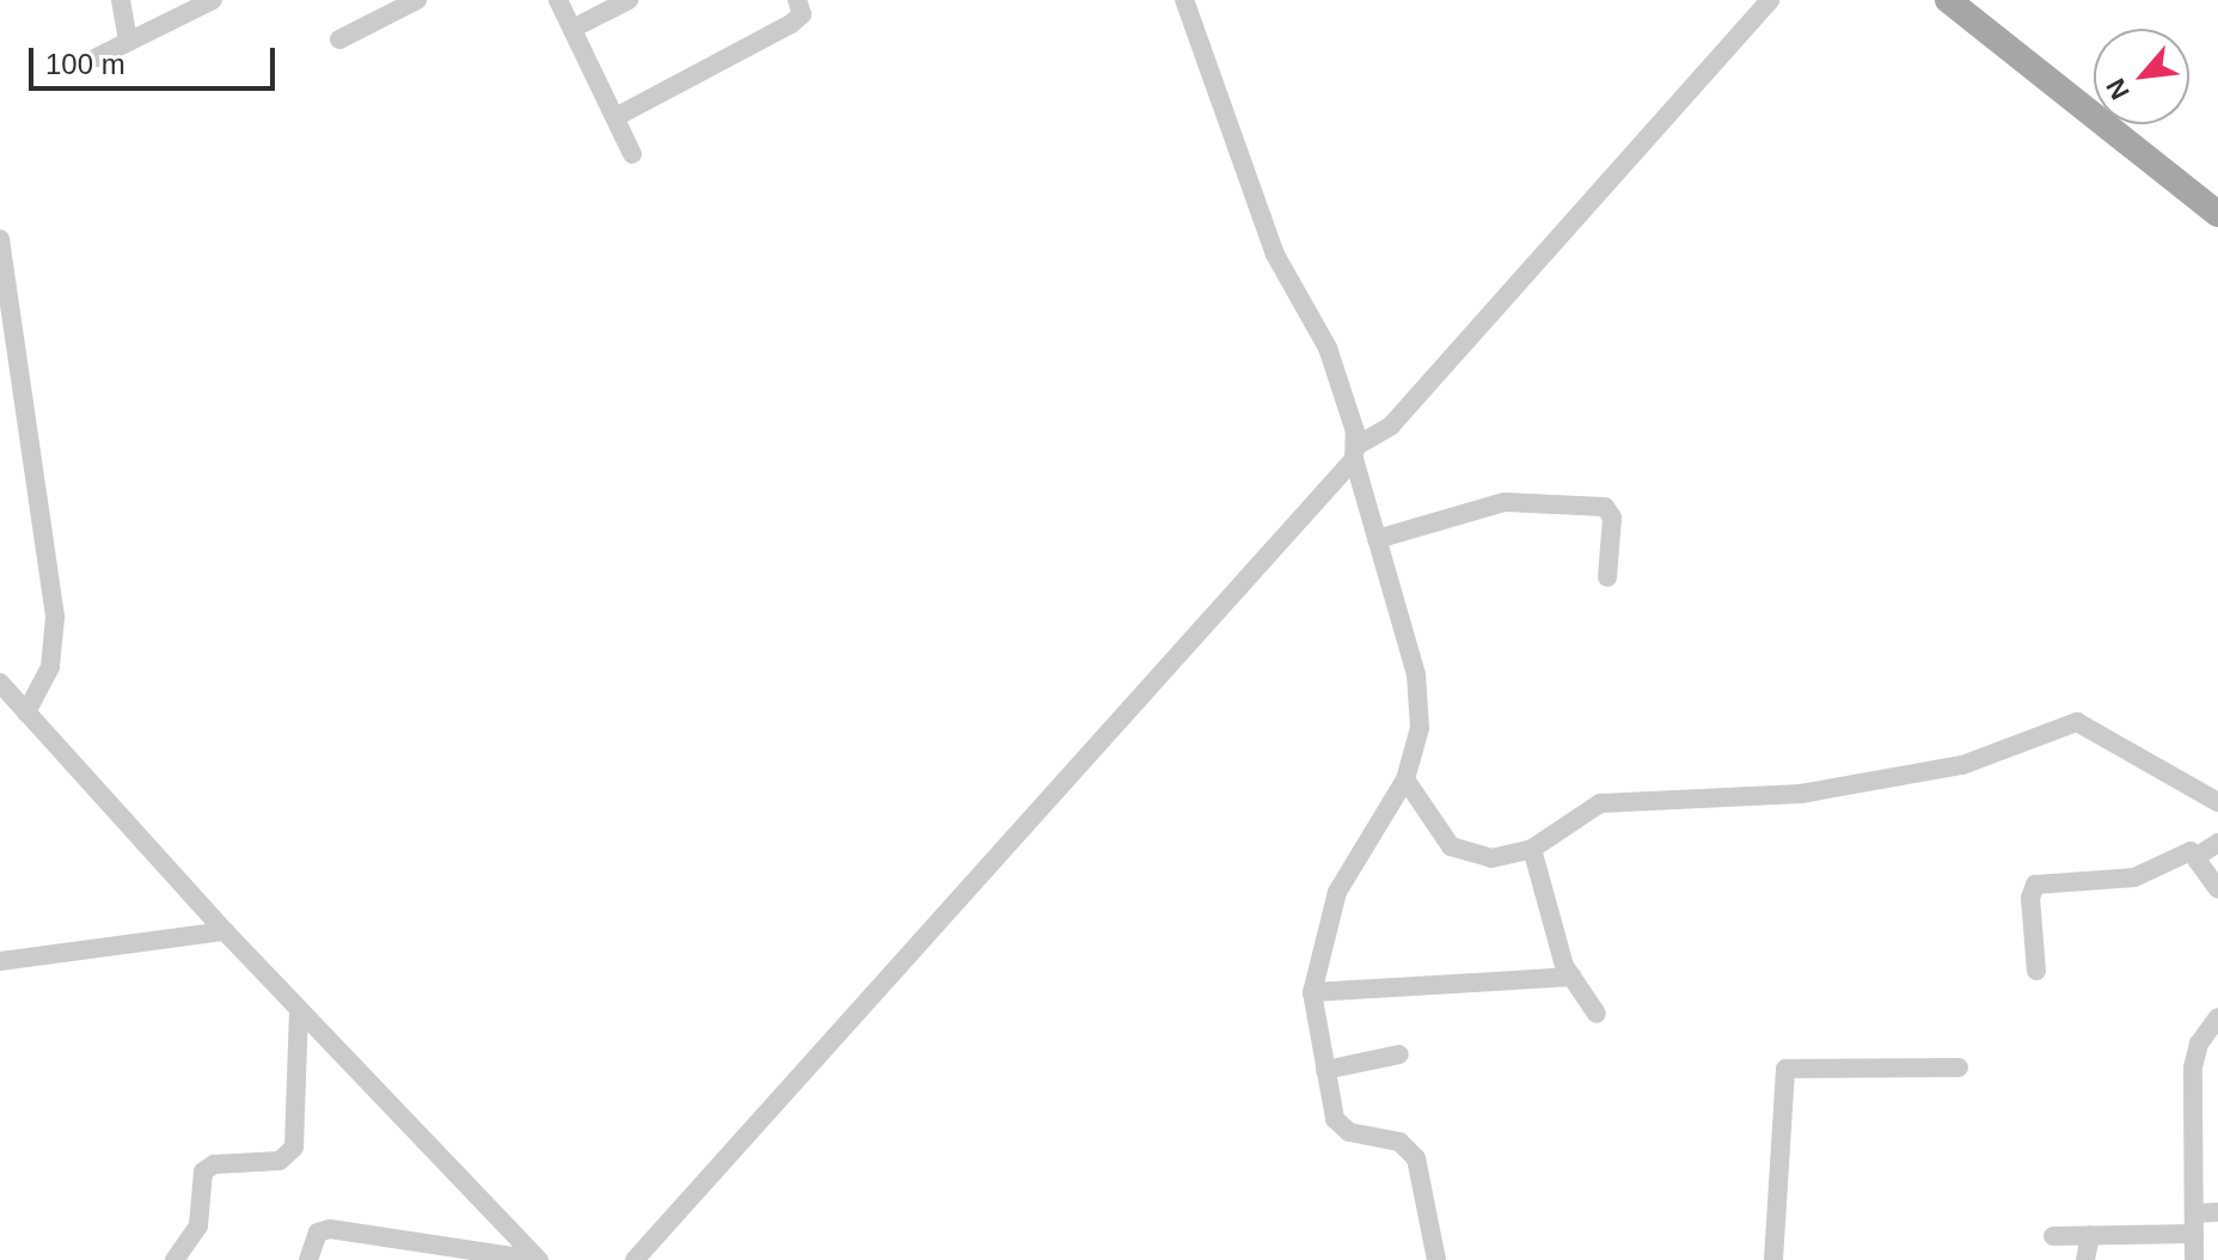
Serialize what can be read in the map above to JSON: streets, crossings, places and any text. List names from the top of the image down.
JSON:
{
  "scale_bar": "100 m",
  "north": "bottom left"
}
